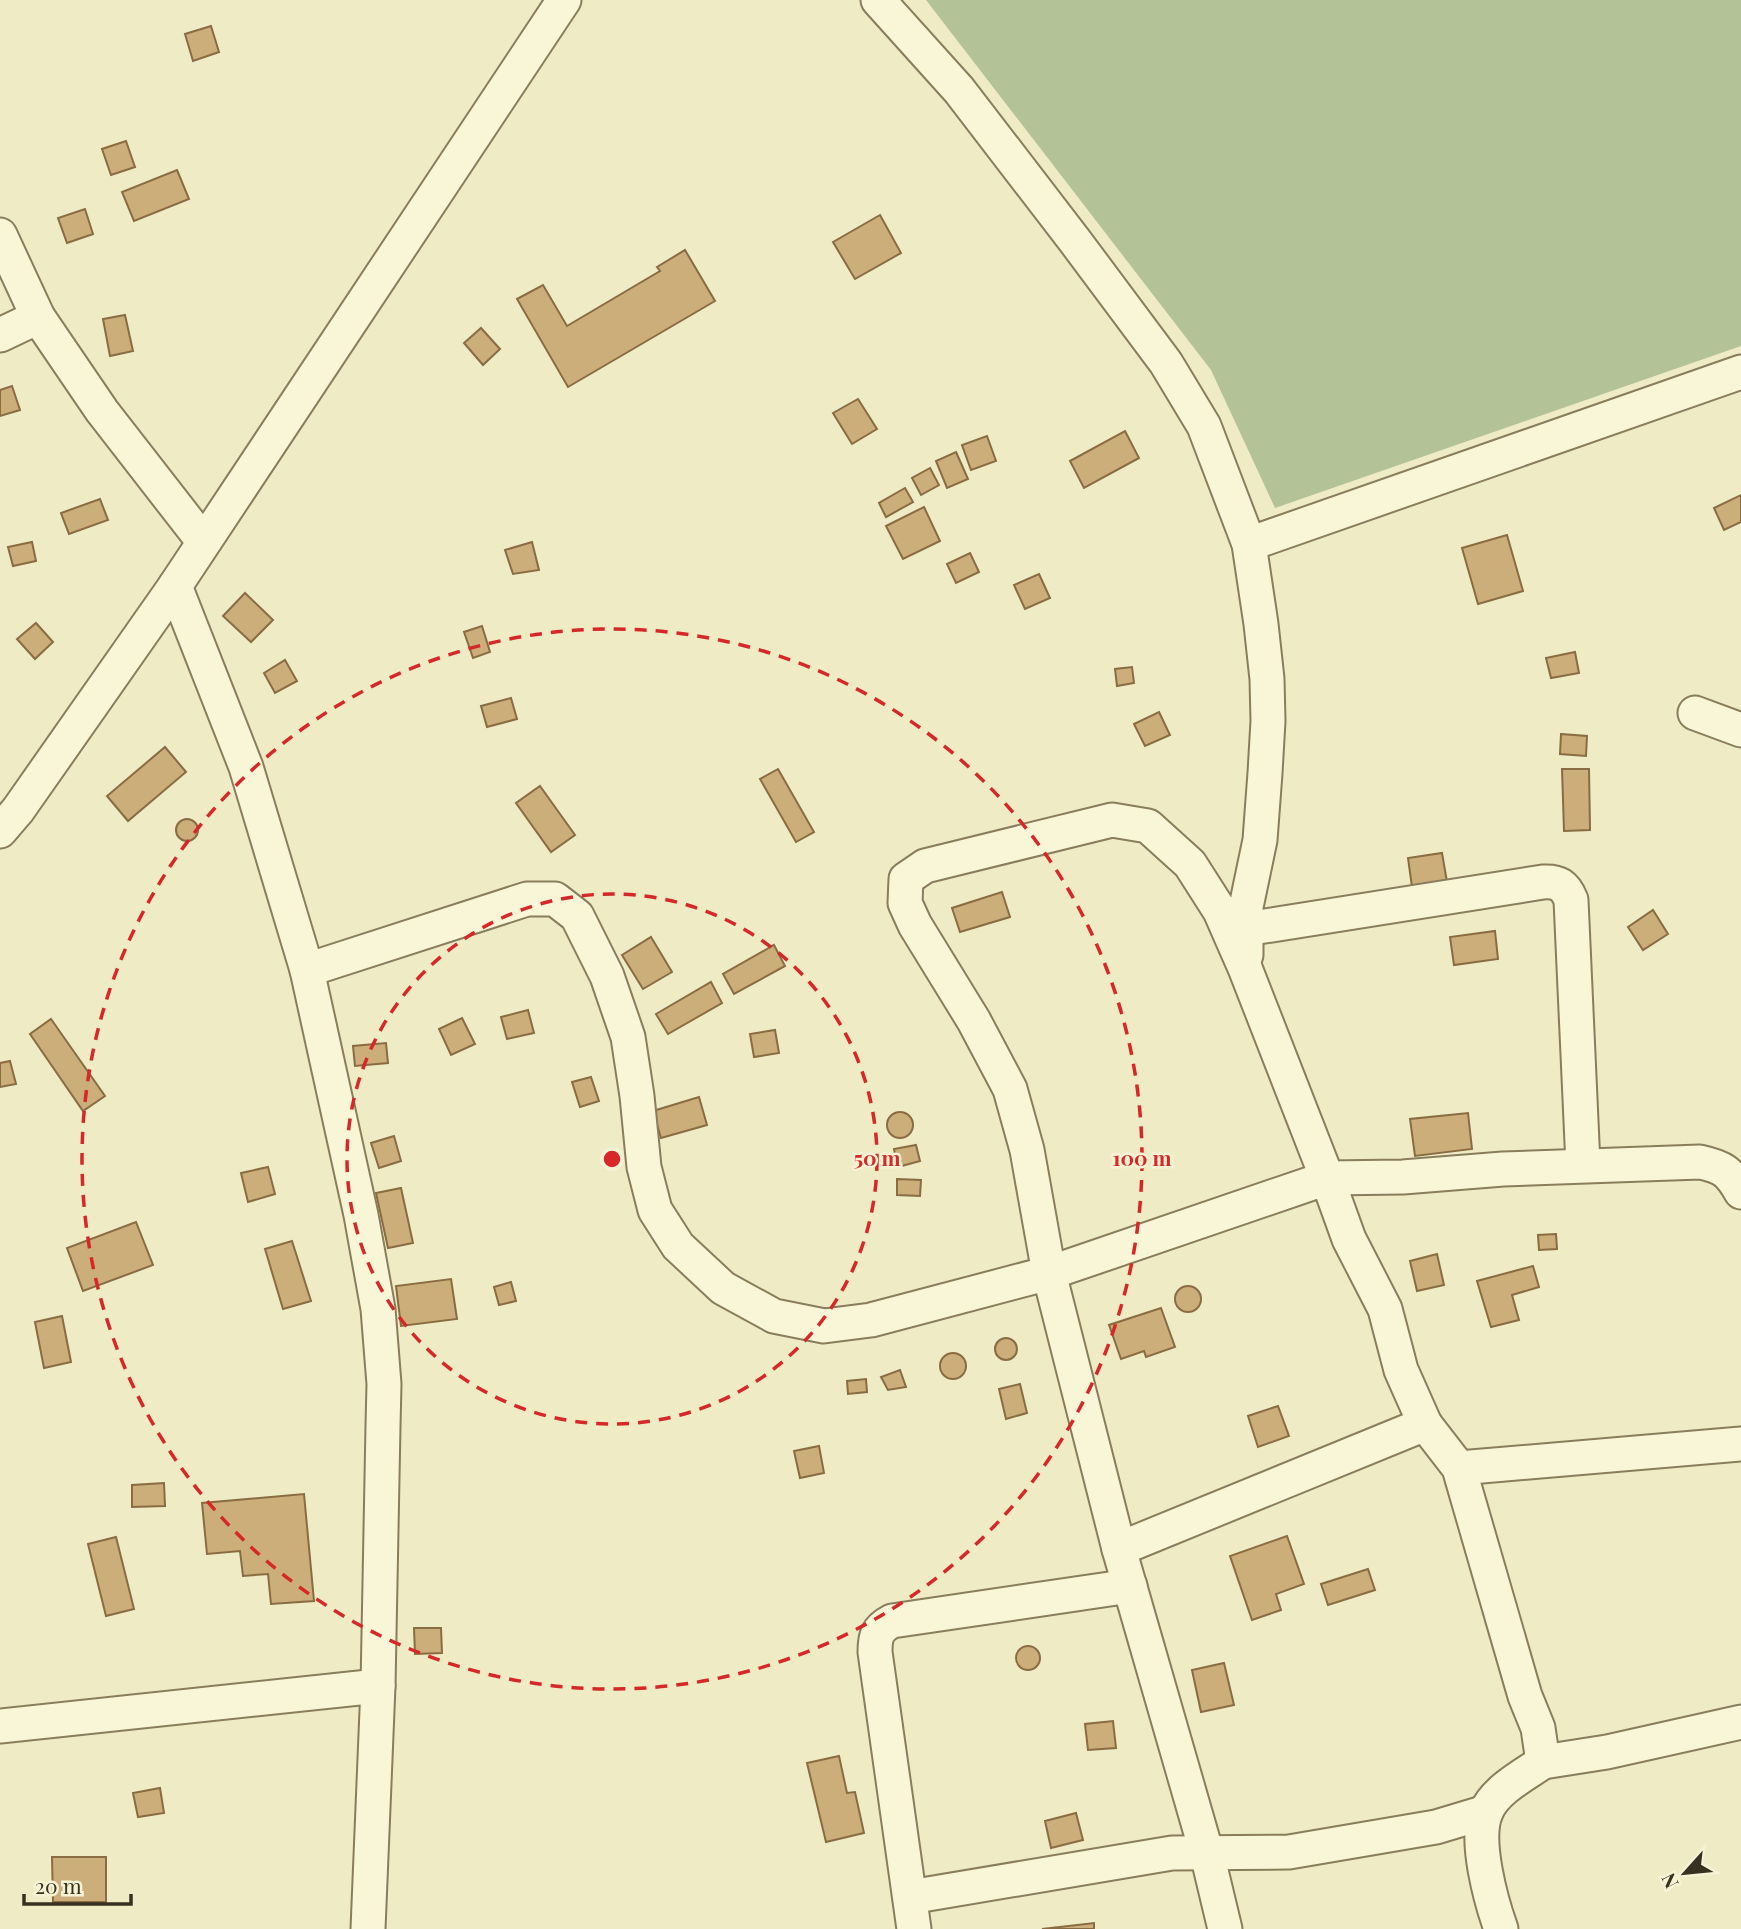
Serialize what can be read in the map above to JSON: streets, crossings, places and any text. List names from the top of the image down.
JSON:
{
  "scale_bar": "20 m",
  "north": "bottom left",
  "rings": ["50 m", "100 m"]
}
